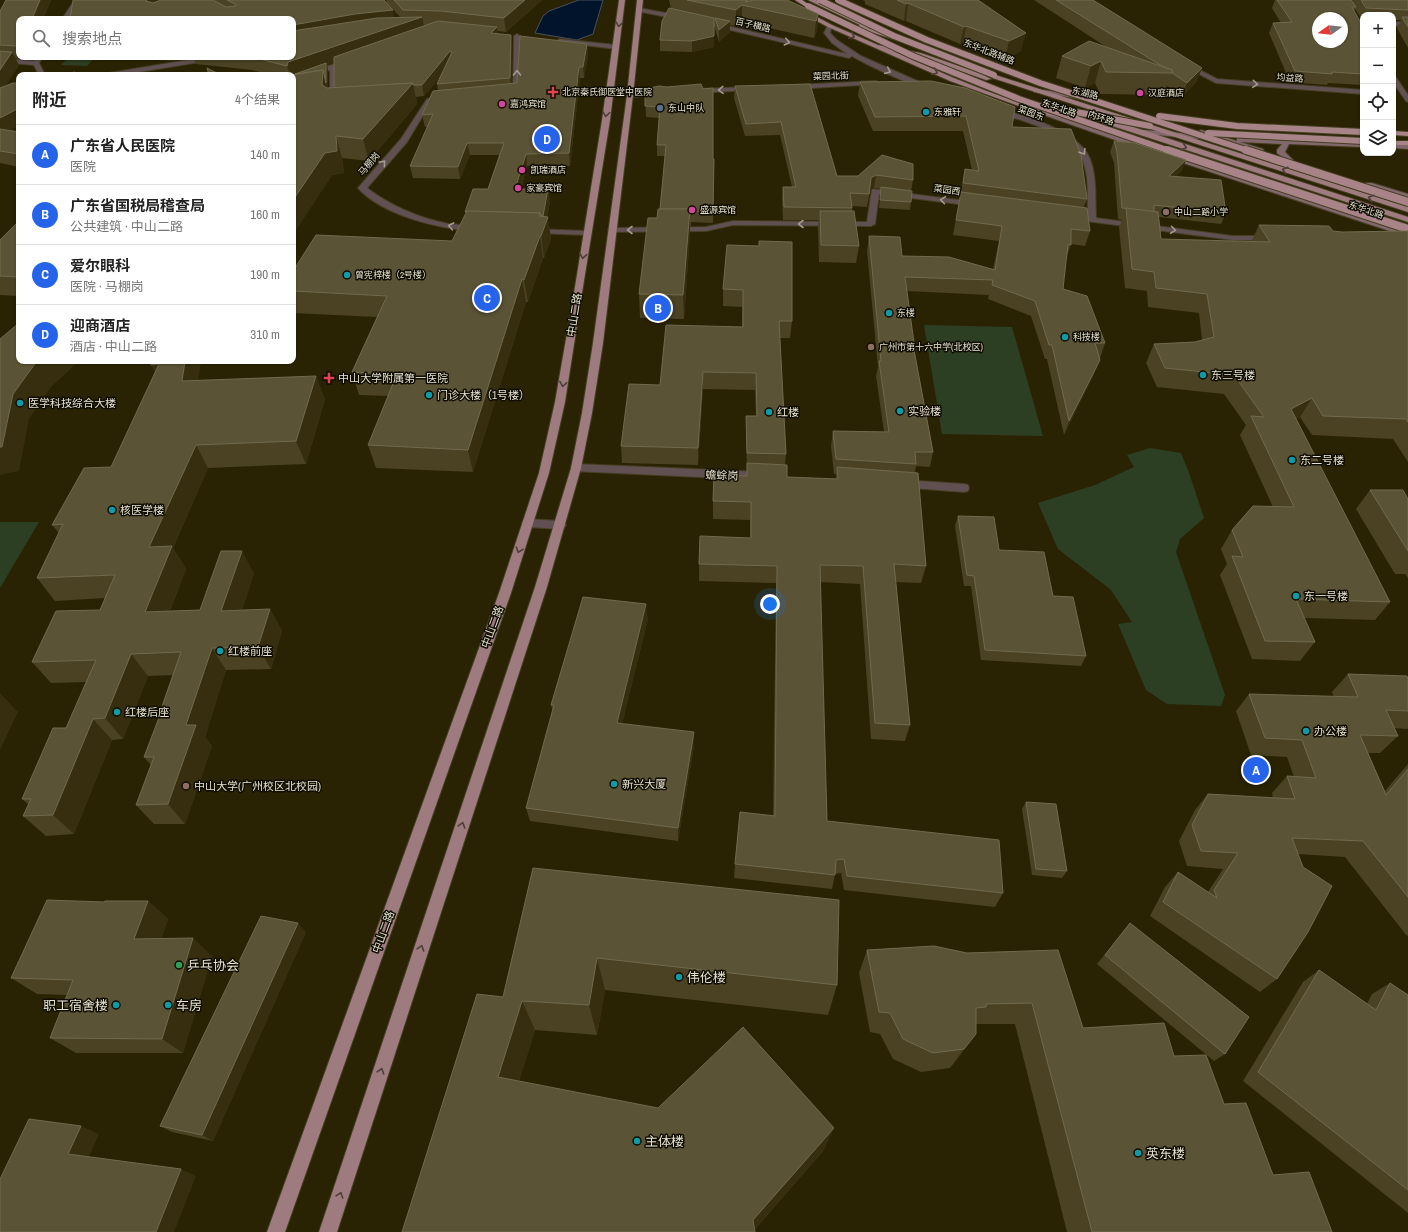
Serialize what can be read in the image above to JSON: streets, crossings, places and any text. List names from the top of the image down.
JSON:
{
  "streets": {
    "highway": ["东湖路", "内环路"],
    "main road": ["东华北路辅路", "东华北路", "中山二路"],
    "street": [
      "百子横路",
      "菜园北街",
      "均益路",
      "菜园东",
      "马棚岗",
      "菜园西",
      "蟾蜍岗"
    ]
  },
  "crossings": [
    ["东湖路", "内环路"],
    ["东华北路", "内环路"]
  ],
  "one_way": ["均益路", "菜园东", "菜园西"],
  "places": {
    "health": ["北京秦氏御医堂中医院", "中山大学附属第一医院"],
    "other": [
      "汉庭酒店",
      "嘉鸿宾馆",
      "东山中队",
      "东雅轩",
      "凯瑞酒店",
      "家豪宾馆",
      "盛源宾馆",
      "中山二路小学",
      "曾宪梓楼（2号楼）",
      "东楼",
      "科技楼",
      "广州市第十六中学(北校区)",
      "东三号楼",
      "门诊大楼（1号楼）",
      "医学科技综合大楼",
      "实验楼",
      "红楼",
      "东二号楼",
      "核医学楼",
      "东一号楼",
      "红楼前座",
      "红楼后座",
      "办公楼",
      "新兴大厦",
      "中山大学(广州校区北校园)",
      "乒乓协会",
      "伟伦楼",
      "职工宿舍楼",
      "车房",
      "主体楼",
      "英东楼"
    ]
  },
  "north": "left",
  "page": {
    "map_buttons": ["+", "−"],
    "search": "搜索地点",
    "heading": ["附近", "4个结果"],
    "pins": [
      "D",
      "C",
      "B",
      "A"
    ],
    "list": [
      {
        "mark": "A",
        "name": "广东省人民医院",
        "note": "医院",
        "value": "140 m"
      },
      {
        "mark": "B",
        "name": "广东省国税局稽查局",
        "note": "公共建筑 · 中山二路",
        "value": "160 m"
      },
      {
        "mark": "C",
        "name": "爱尔眼科",
        "note": "医院 · 马棚岗",
        "value": "190 m"
      },
      {
        "mark": "D",
        "name": "迎商酒店",
        "note": "酒店 · 中山二路",
        "value": "310 m"
      }
    ]
  }
}
